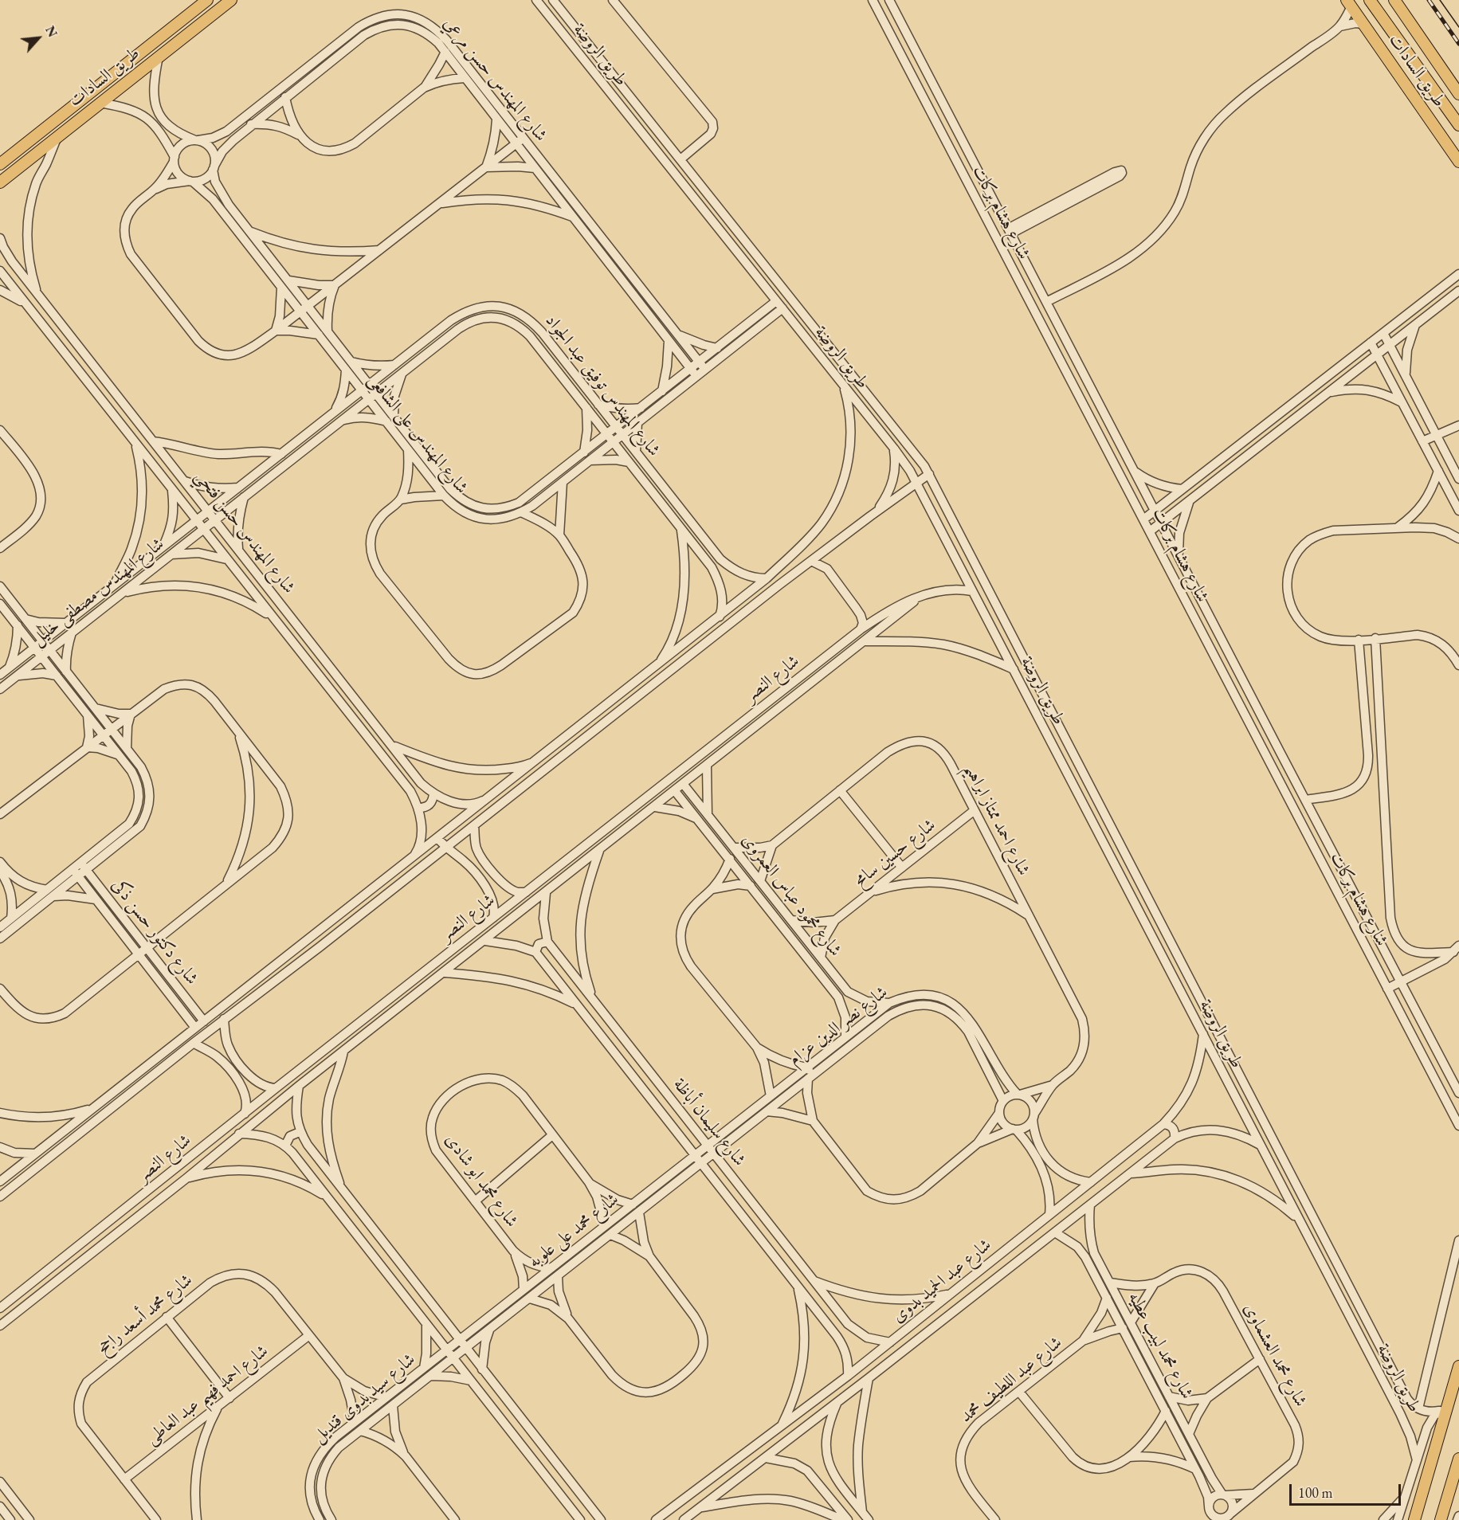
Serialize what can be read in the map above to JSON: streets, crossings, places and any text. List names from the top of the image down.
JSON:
{
  "streets": {
    "main road": ["طريق السادات"],
    "street": [
      "طريق الروضة",
      "شارع المهندس حسن مرعي",
      "شارع هشام بركات",
      "شارع المهندس توفيق عبد الجواد",
      "شارع المهندس على الشافعى",
      "شارع المهندس حسن فتحي",
      "شارع المهندس مصطفى خليل",
      "شارع النصر",
      "شارع احمد ممتاز ابراهيم",
      "شارع حسين سامح",
      "شارع محمود عباس العمروى",
      "شارع دكتور حسن ذكى",
      "شارع نصر الدين عزام",
      "شارع سليمان أباظة",
      "شارع محمد ابو شادى",
      "شارع محمد على علوبه",
      "شارع عبد الحميد بدوى",
      "شارع محمد أسعد راجح",
      "شارع محمد لبيب عطيه",
      "شارع محمد العشماوى",
      "شارع عبد اللطيف محمد",
      "شارع احمد فهيم عبد العاطى",
      "شارع سيد بدوى قنديل"
    ]
  },
  "crossings": [
    ["طريق الروضة", "شارع المهندس على الشافعى"],
    ["طريق الروضة", "شارع النصر"],
    ["طريق الروضة", "شارع عبد الحميد بدوى"],
    ["شارع المهندس حسن مرعي", "شارع المهندس على الشافعى"],
    ["شارع المهندس توفيق عبد الجواد", "شارع المهندس على الشافعى"],
    ["شارع المهندس توفيق عبد الجواد", "شارع المهندس حسن فتحي"],
    ["شارع المهندس توفيق عبد الجواد", "شارع المهندس مصطفى خليل"],
    ["شارع المهندس حسن فتحي", "شارع المهندس مصطفى خليل"],
    ["شارع احمد ممتاز ابراهيم", "شارع حسين سامح"],
    ["شارع احمد ممتاز ابراهيم", "شارع نصر الدين عزام"],
    ["شارع حسين سامح", "شارع محمود عباس العمروى"],
    ["شارع محمود عباس العمروى", "شارع نصر الدين عزام"],
    ["شارع نصر الدين عزام", "شارع سليمان أباظة"],
    ["شارع نصر الدين عزام", "شارع محمد على علوبه"],
    ["شارع سليمان أباظة", "شارع محمد على علوبه"],
    ["شارع سليمان أباظة", "شارع عبد الحميد بدوى"],
    ["شارع محمد ابو شادى", "شارع محمد على علوبه"],
    ["شارع محمد على علوبه", "شارع سيد بدوى قنديل"],
    ["شارع عبد الحميد بدوى", "شارع محمد لبيب عطيه"],
    ["شارع محمد أسعد راجح", "شارع احمد فهيم عبد العاطى"],
    ["شارع محمد أسعد راجح", "شارع سيد بدوى قنديل"],
    ["شارع محمد لبيب عطيه", "شارع محمد العشماوى"],
    ["شارع محمد لبيب عطيه", "شارع عبد اللطيف محمد"]
  ],
  "scale_bar": "100 m",
  "north": "top right"
}
